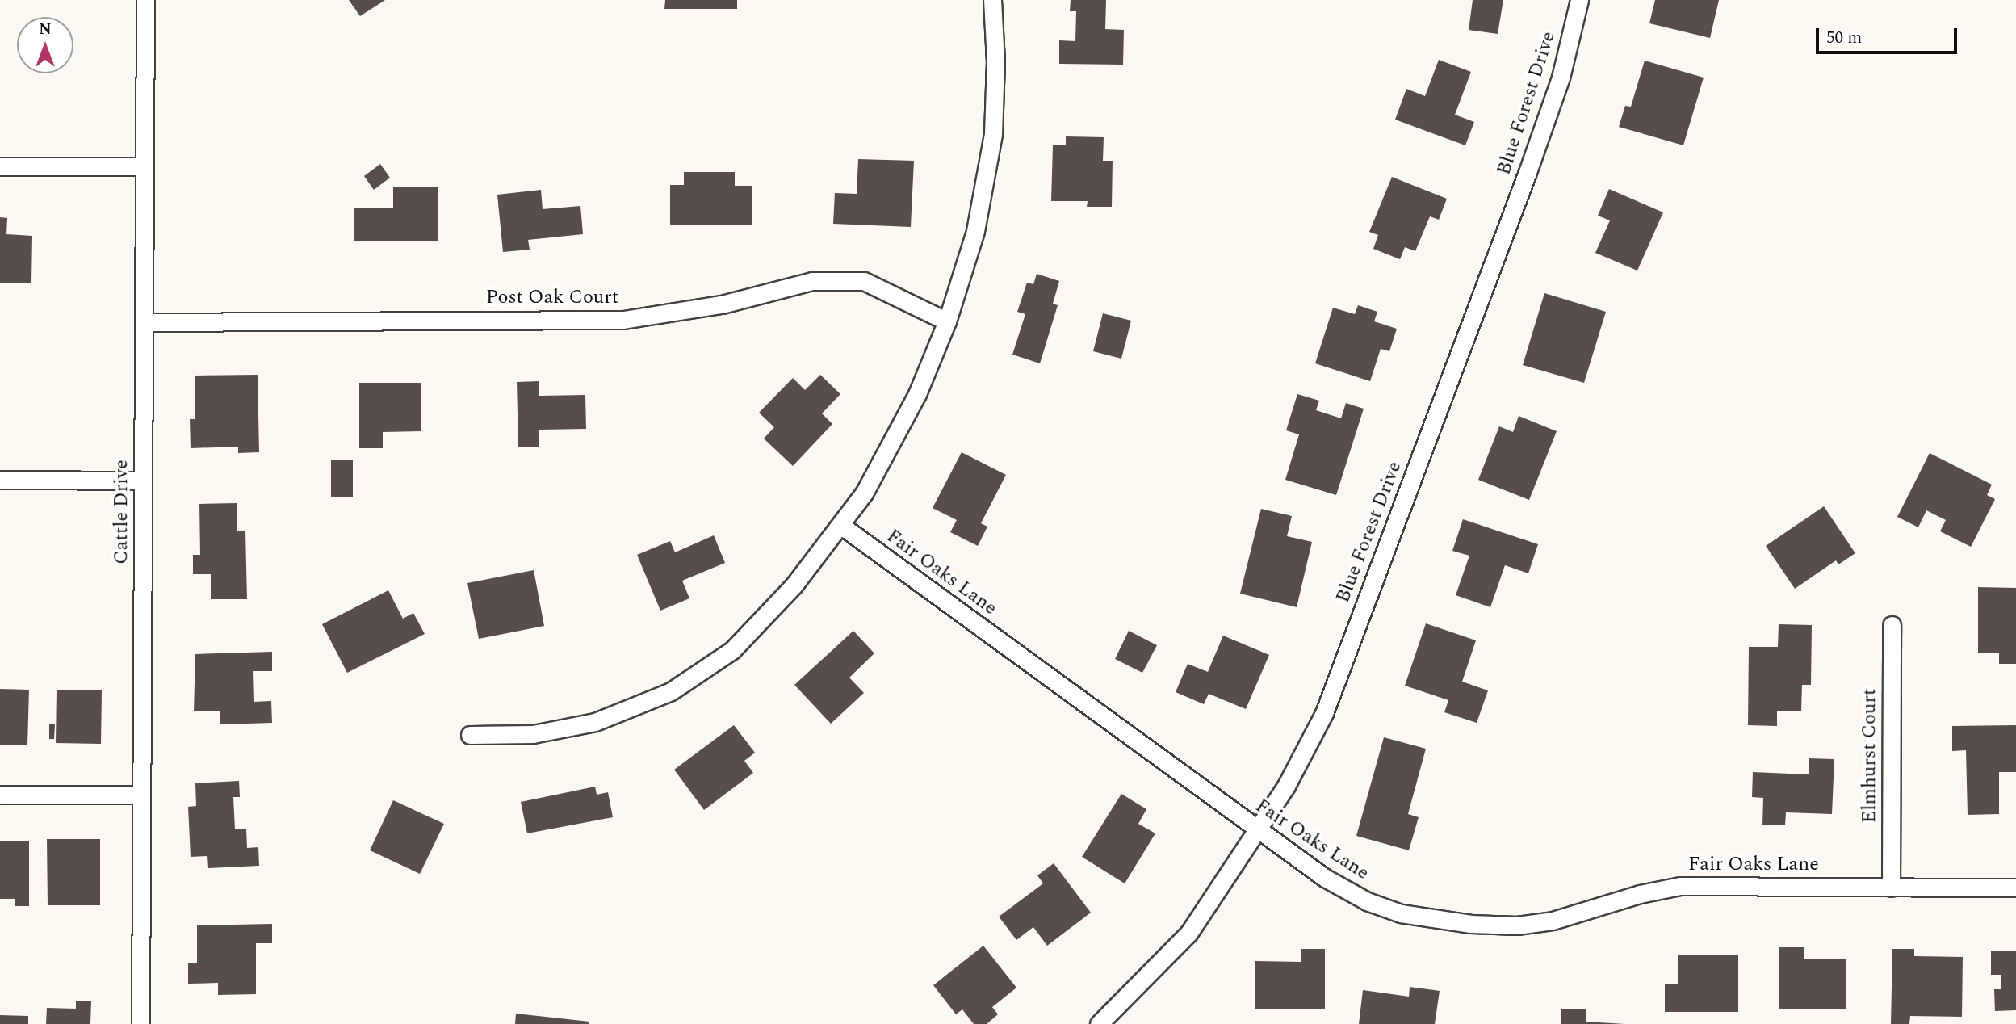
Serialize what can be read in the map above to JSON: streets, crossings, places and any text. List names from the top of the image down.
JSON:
{
  "streets": {
    "street": [
      "Blue Forest Drive",
      "Post Oak Court",
      "Cattle Drive",
      "Fair Oaks Lane",
      "Elmhurst Court"
    ]
  },
  "crossings": [
    ["Blue Forest Drive", "Fair Oaks Lane"],
    ["Post Oak Court", "Cattle Drive"],
    ["Fair Oaks Lane", "Elmhurst Court"]
  ],
  "scale_bar": "50 m",
  "north": "top"
}
